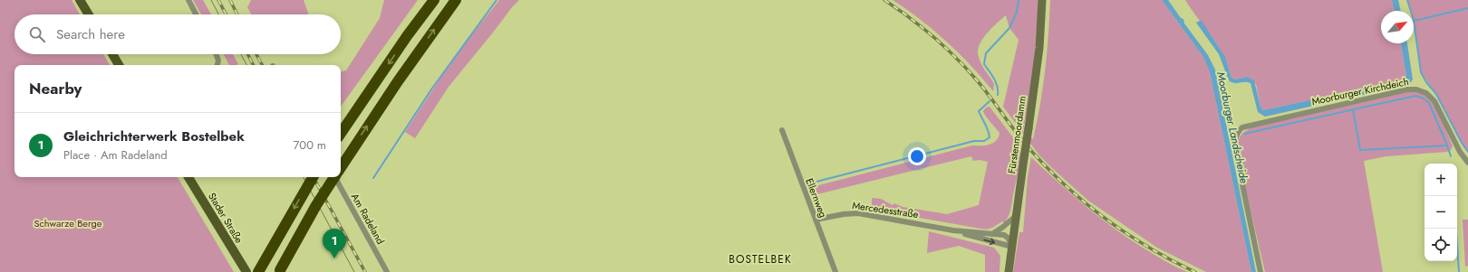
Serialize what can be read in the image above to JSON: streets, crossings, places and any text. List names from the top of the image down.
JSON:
{
  "streets": {
    "main road": ["Fürstenmoordamm", "Stader Straße"],
    "street": [
      "Moorburger Kirchdeich",
      "Ellernweg",
      "Mercedesstraße",
      "Am Radeland"
    ]
  },
  "crossings": [
    ["Fürstenmoordamm", "Mercedesstraße"],
    ["Ellernweg", "Mercedesstraße"]
  ],
  "districts": ["BOSTELBEK"],
  "water": ["Moorburger Landscheide"],
  "parks": ["Schwarze Berge"],
  "north": "top right",
  "page": {
    "search": "Search here",
    "heading": "Nearby",
    "list": [
      {
        "mark": "1",
        "name": "Gleichrichterwerk Bostelbek",
        "note": "Place · Am Radeland",
        "value": "700 m"
      }
    ],
    "map_buttons": ["+", "−"],
    "pins": "1"
  }
}
